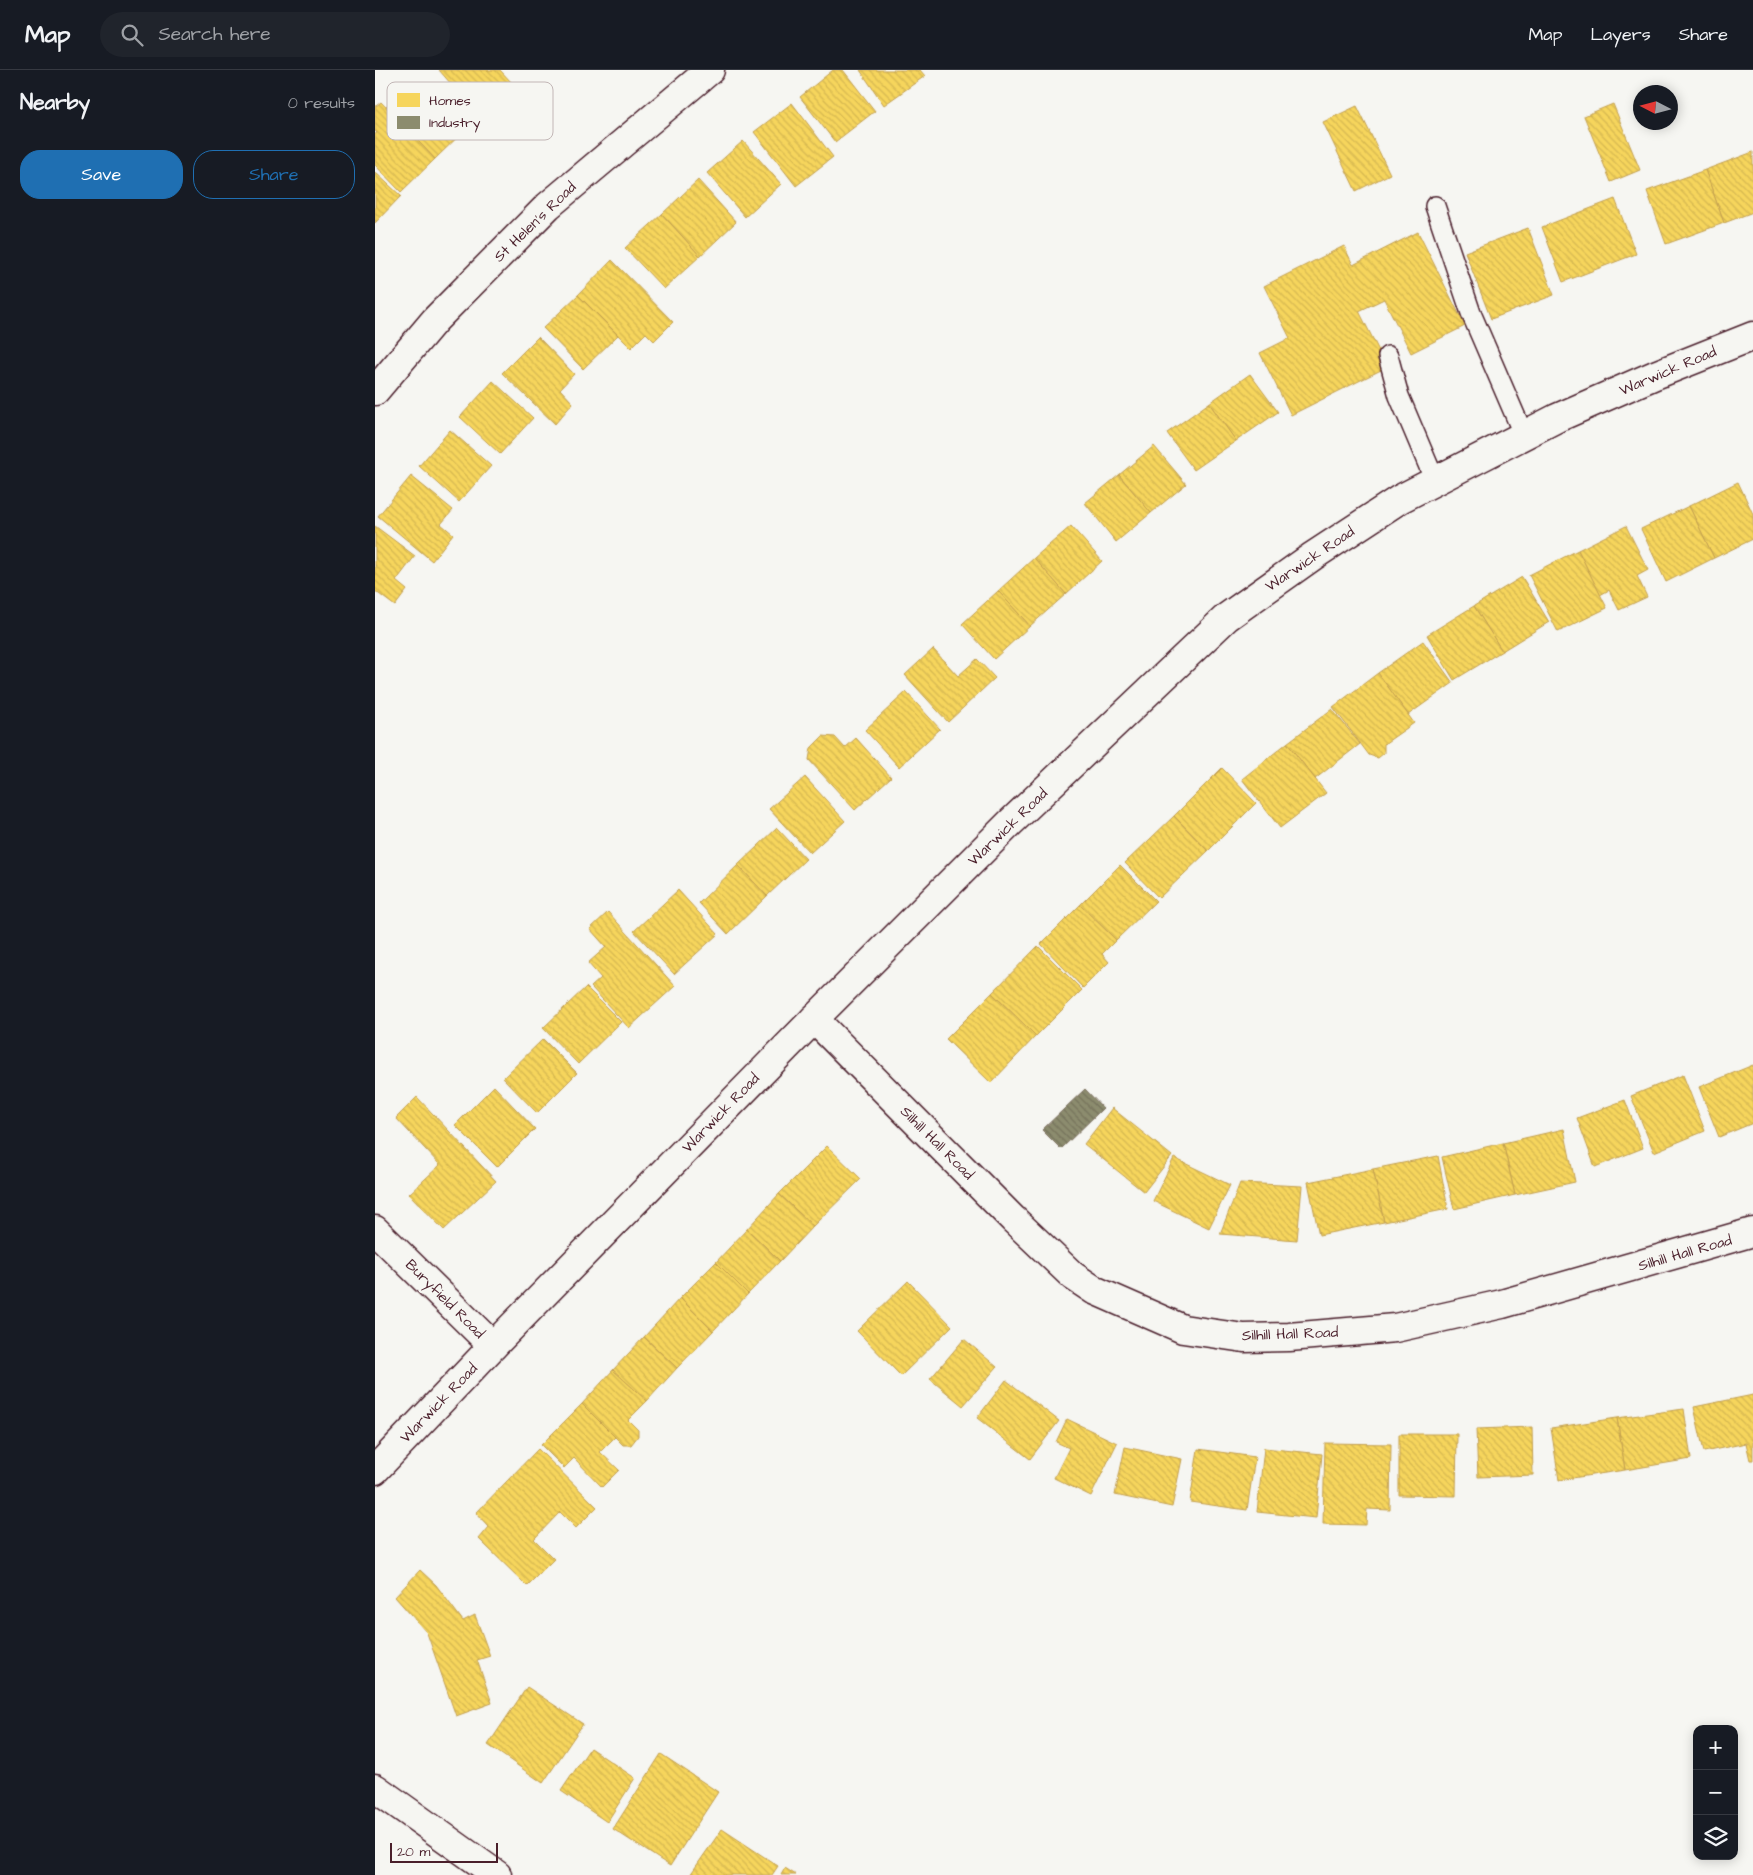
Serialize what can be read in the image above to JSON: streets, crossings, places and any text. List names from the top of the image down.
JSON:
{
  "streets": {
    "main road": [
      "St Helen's Road",
      "Warwick Road",
      "Silhill Hall Road",
      "Buryfield Road"
    ]
  },
  "crossings": [
    ["Warwick Road", "Silhill Hall Road"],
    ["Warwick Road", "Buryfield Road"]
  ],
  "legend": ["Homes", "Industry"],
  "scale_bar": "20 m",
  "north": "left",
  "page": {
    "header": "Map",
    "search": "Search here",
    "nav": ["Map", "Layers", "Share"],
    "heading": ["Nearby", "0 results"],
    "buttons": ["Save", "Share"],
    "map_buttons": ["+", "−"],
    "scale": "20 m"
  }
}
